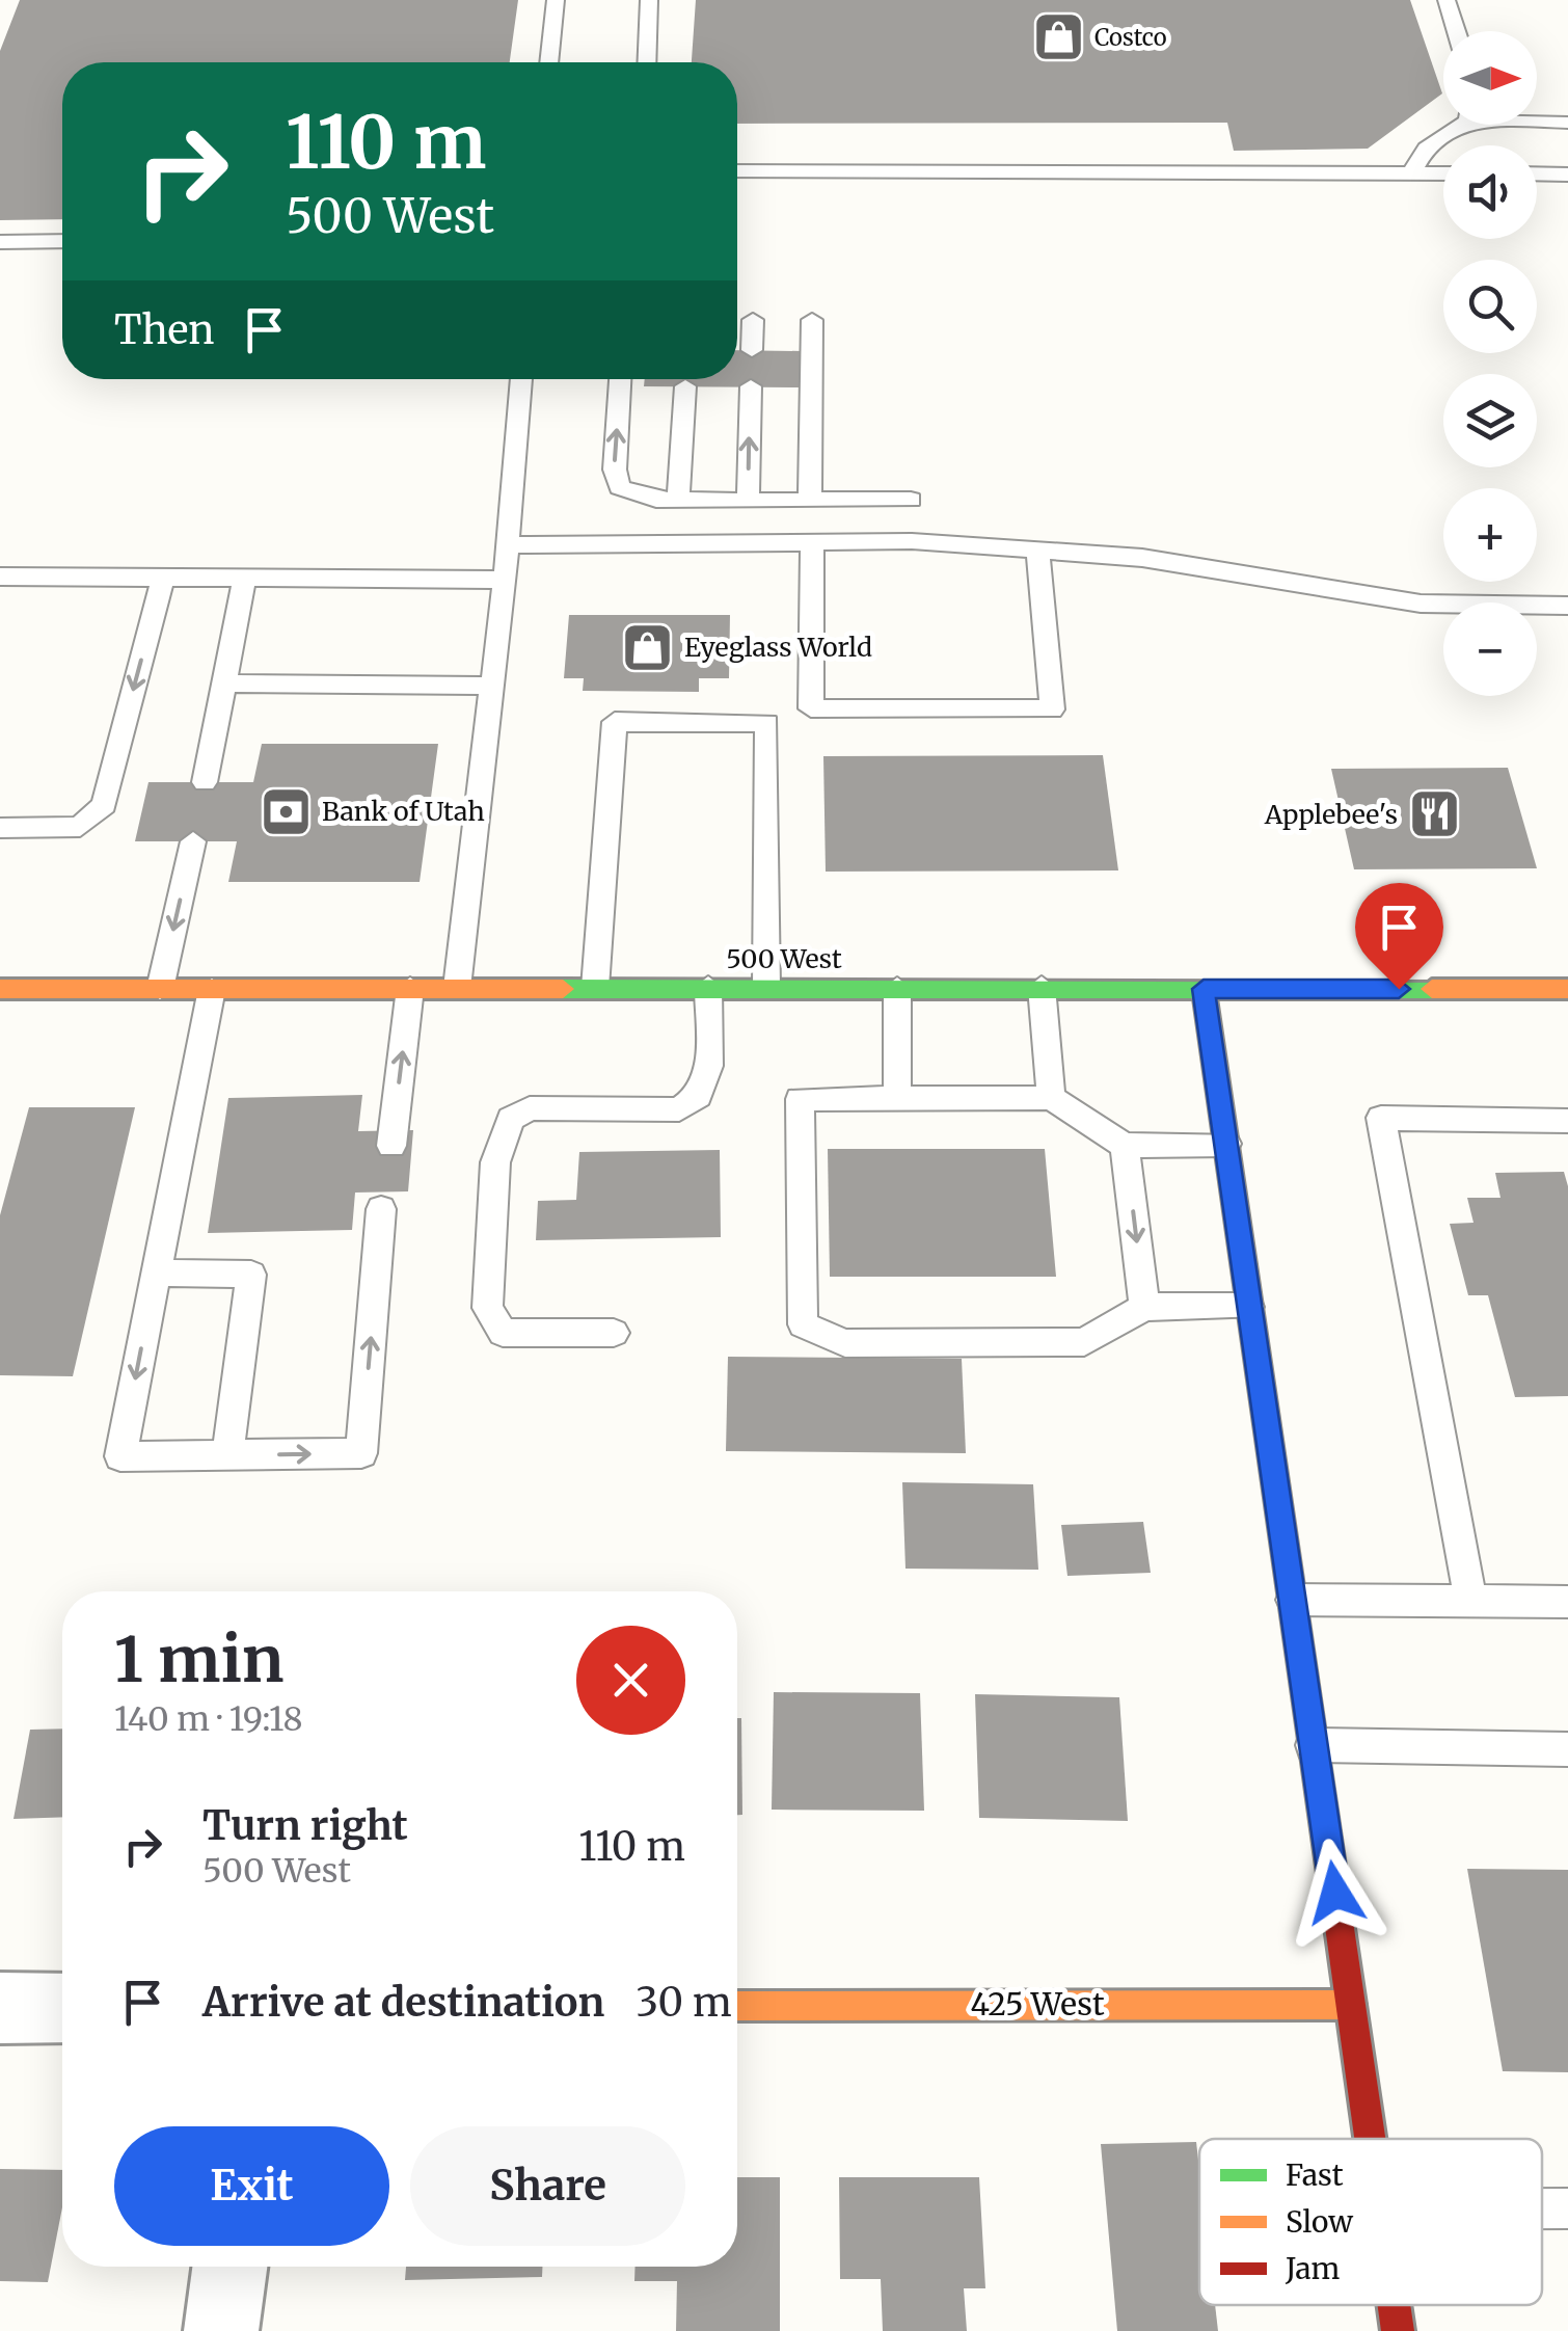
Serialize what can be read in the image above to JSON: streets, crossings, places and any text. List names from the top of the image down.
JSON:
{
  "streets": {
    "street": ["500 West", "425 West"]
  },
  "places": {
    "shop": ["Costco", "Eyeglass World"],
    "bank": ["Bank of Utah"],
    "restaurant": ["Applebee's"]
  },
  "legend": ["Fast", "Slow", "Jam"],
  "north": "right",
  "page": {
    "map_buttons": ["+", "−"],
    "turn": ["110 m", "500 West"],
    "then": "Then",
    "heading": ["1 min", "140 m · 19:18"],
    "list": [
      {
        "name": "Turn right",
        "note": "500 West",
        "value": "110 m"
      },
      {
        "name": "Arrive at destination",
        "value": "30 m"
      }
    ],
    "buttons": ["Exit", "Share"]
  }
}
